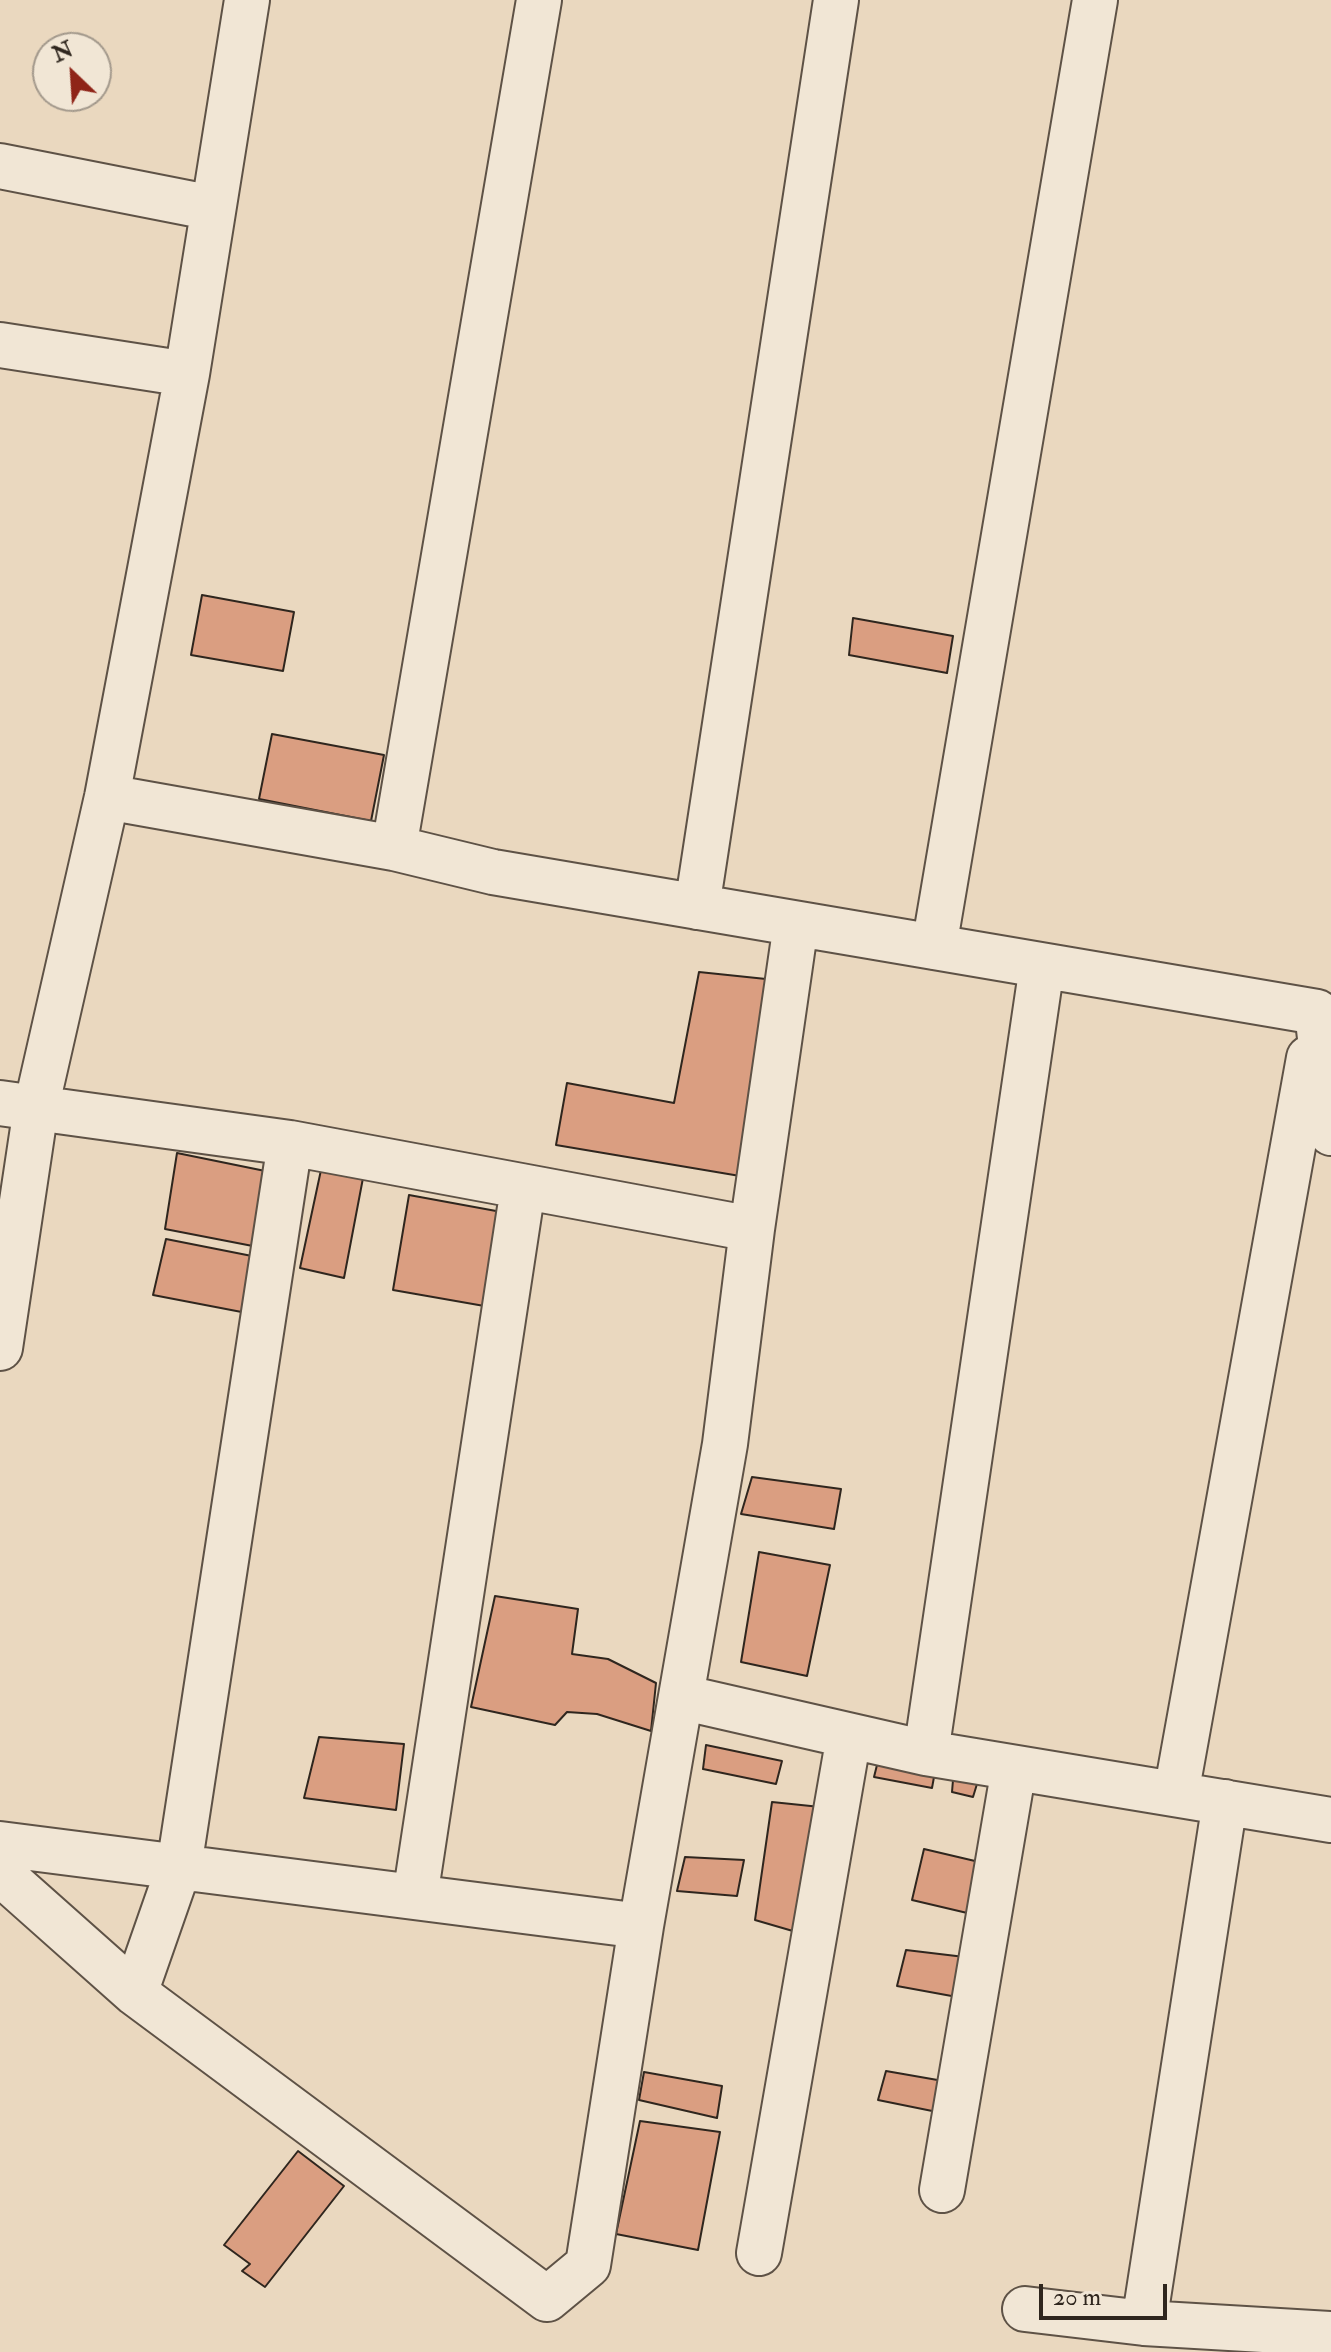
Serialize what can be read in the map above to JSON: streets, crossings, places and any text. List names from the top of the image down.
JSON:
{
  "scale_bar": "20 m",
  "north": "top left"
}
